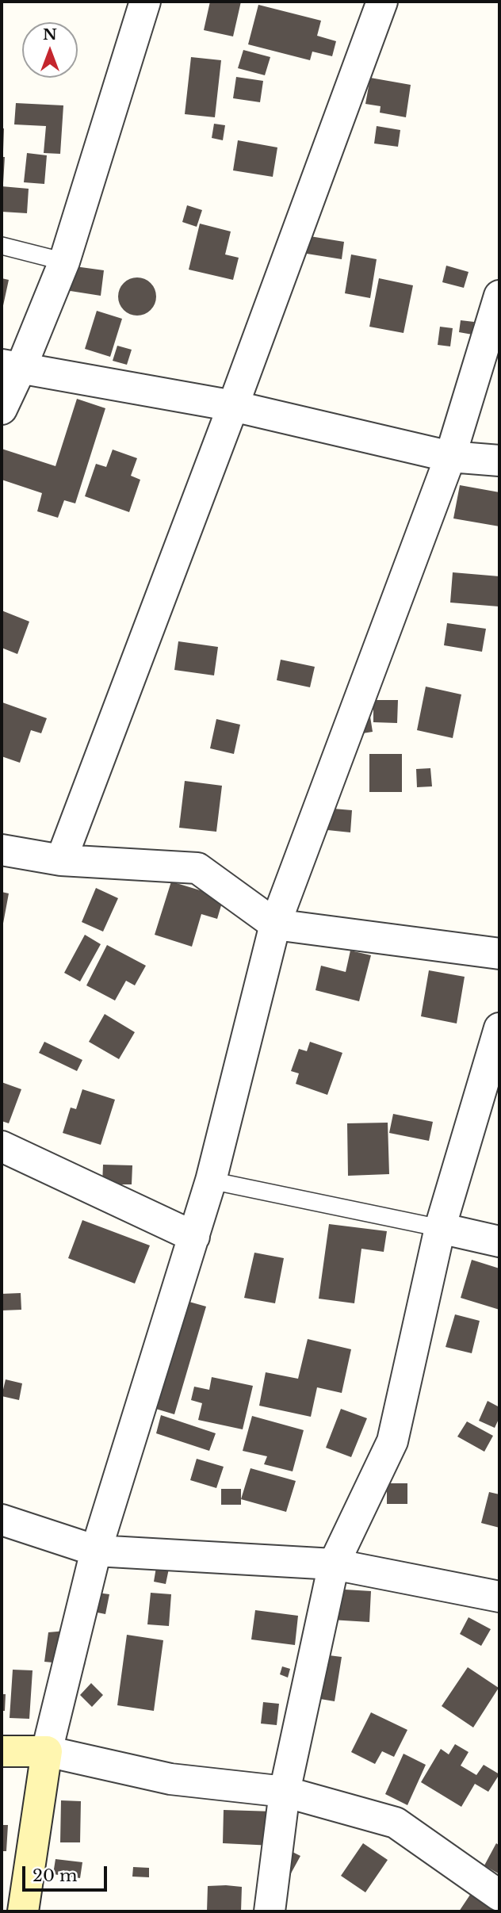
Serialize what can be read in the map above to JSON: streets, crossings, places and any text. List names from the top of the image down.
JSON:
{
  "scale_bar": "20 m",
  "north": "top"
}
